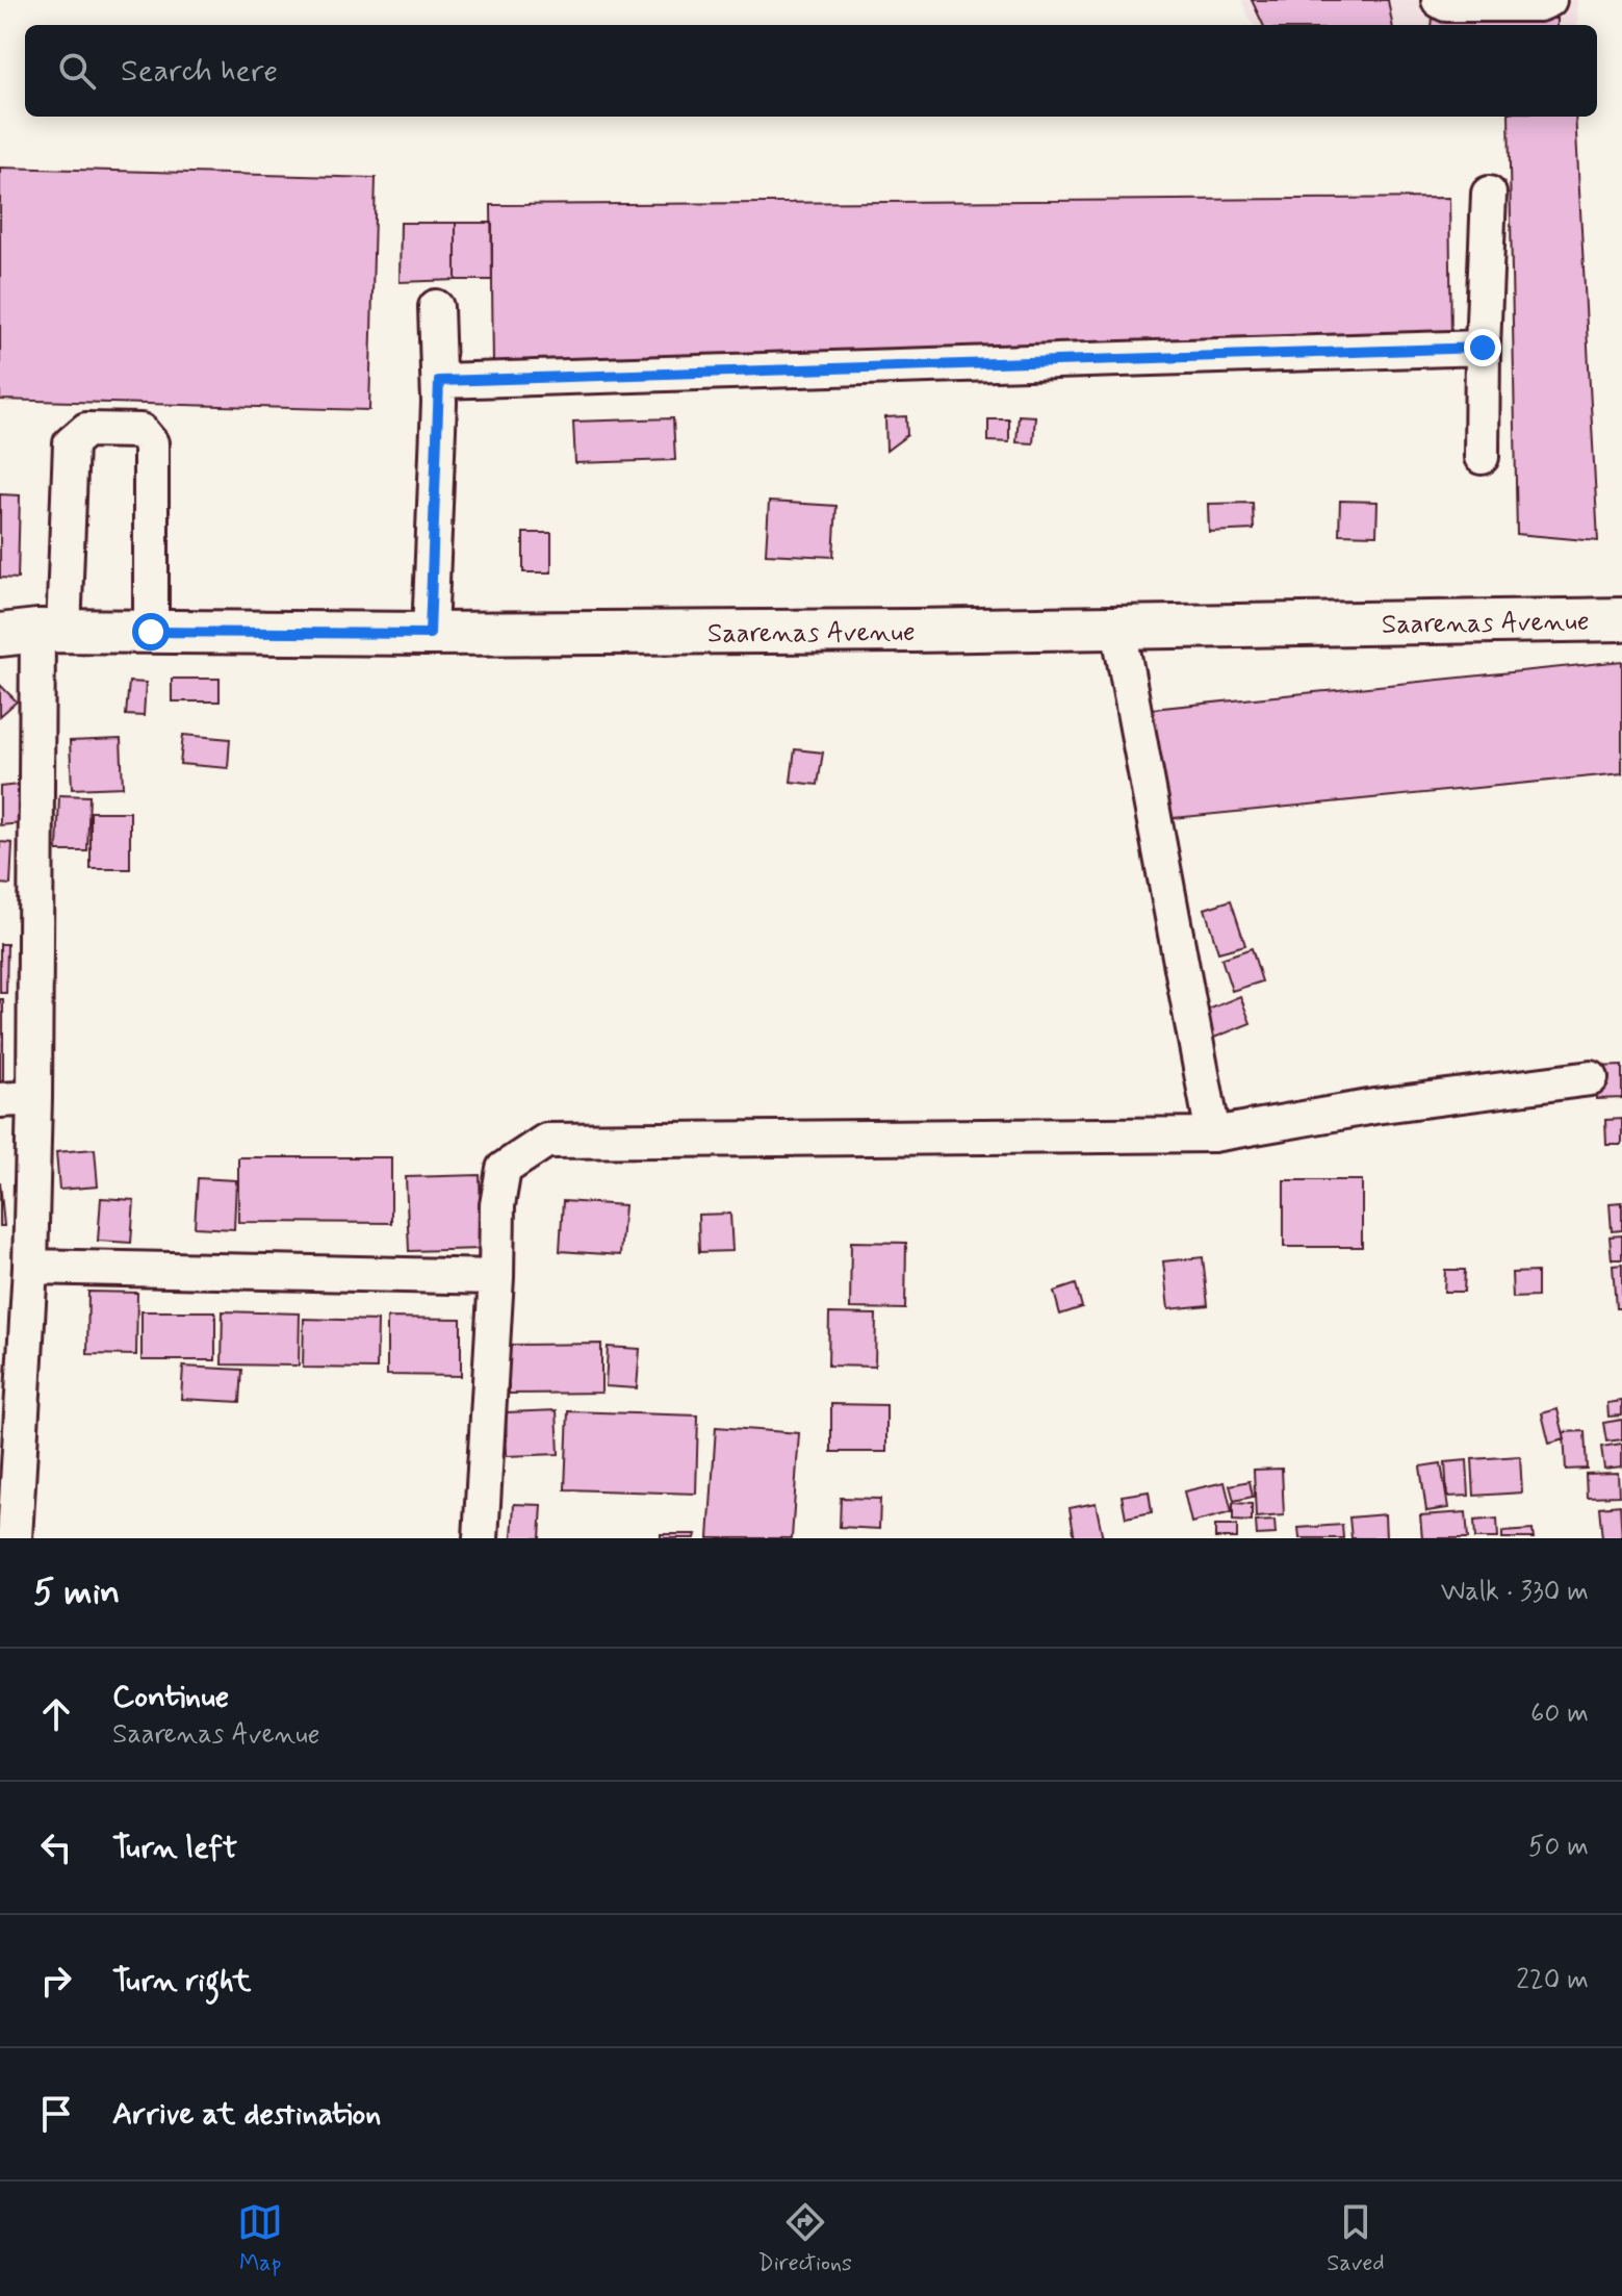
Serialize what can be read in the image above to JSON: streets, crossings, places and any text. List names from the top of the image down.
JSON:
{
  "streets": {
    "main road": ["Saarenas Avenue"]
  },
  "page": {
    "search": "Search here",
    "heading": ["5 min", "Walk · 330 m"],
    "list": [
      ["Continue", "Saarenas Avenue", "60 m"],
      ["Turn left", "50 m"],
      ["Turn right", "220 m"],
      "Arrive at destination"
    ],
    "nav": ["Map", "Directions", "Saved"]
  }
}
